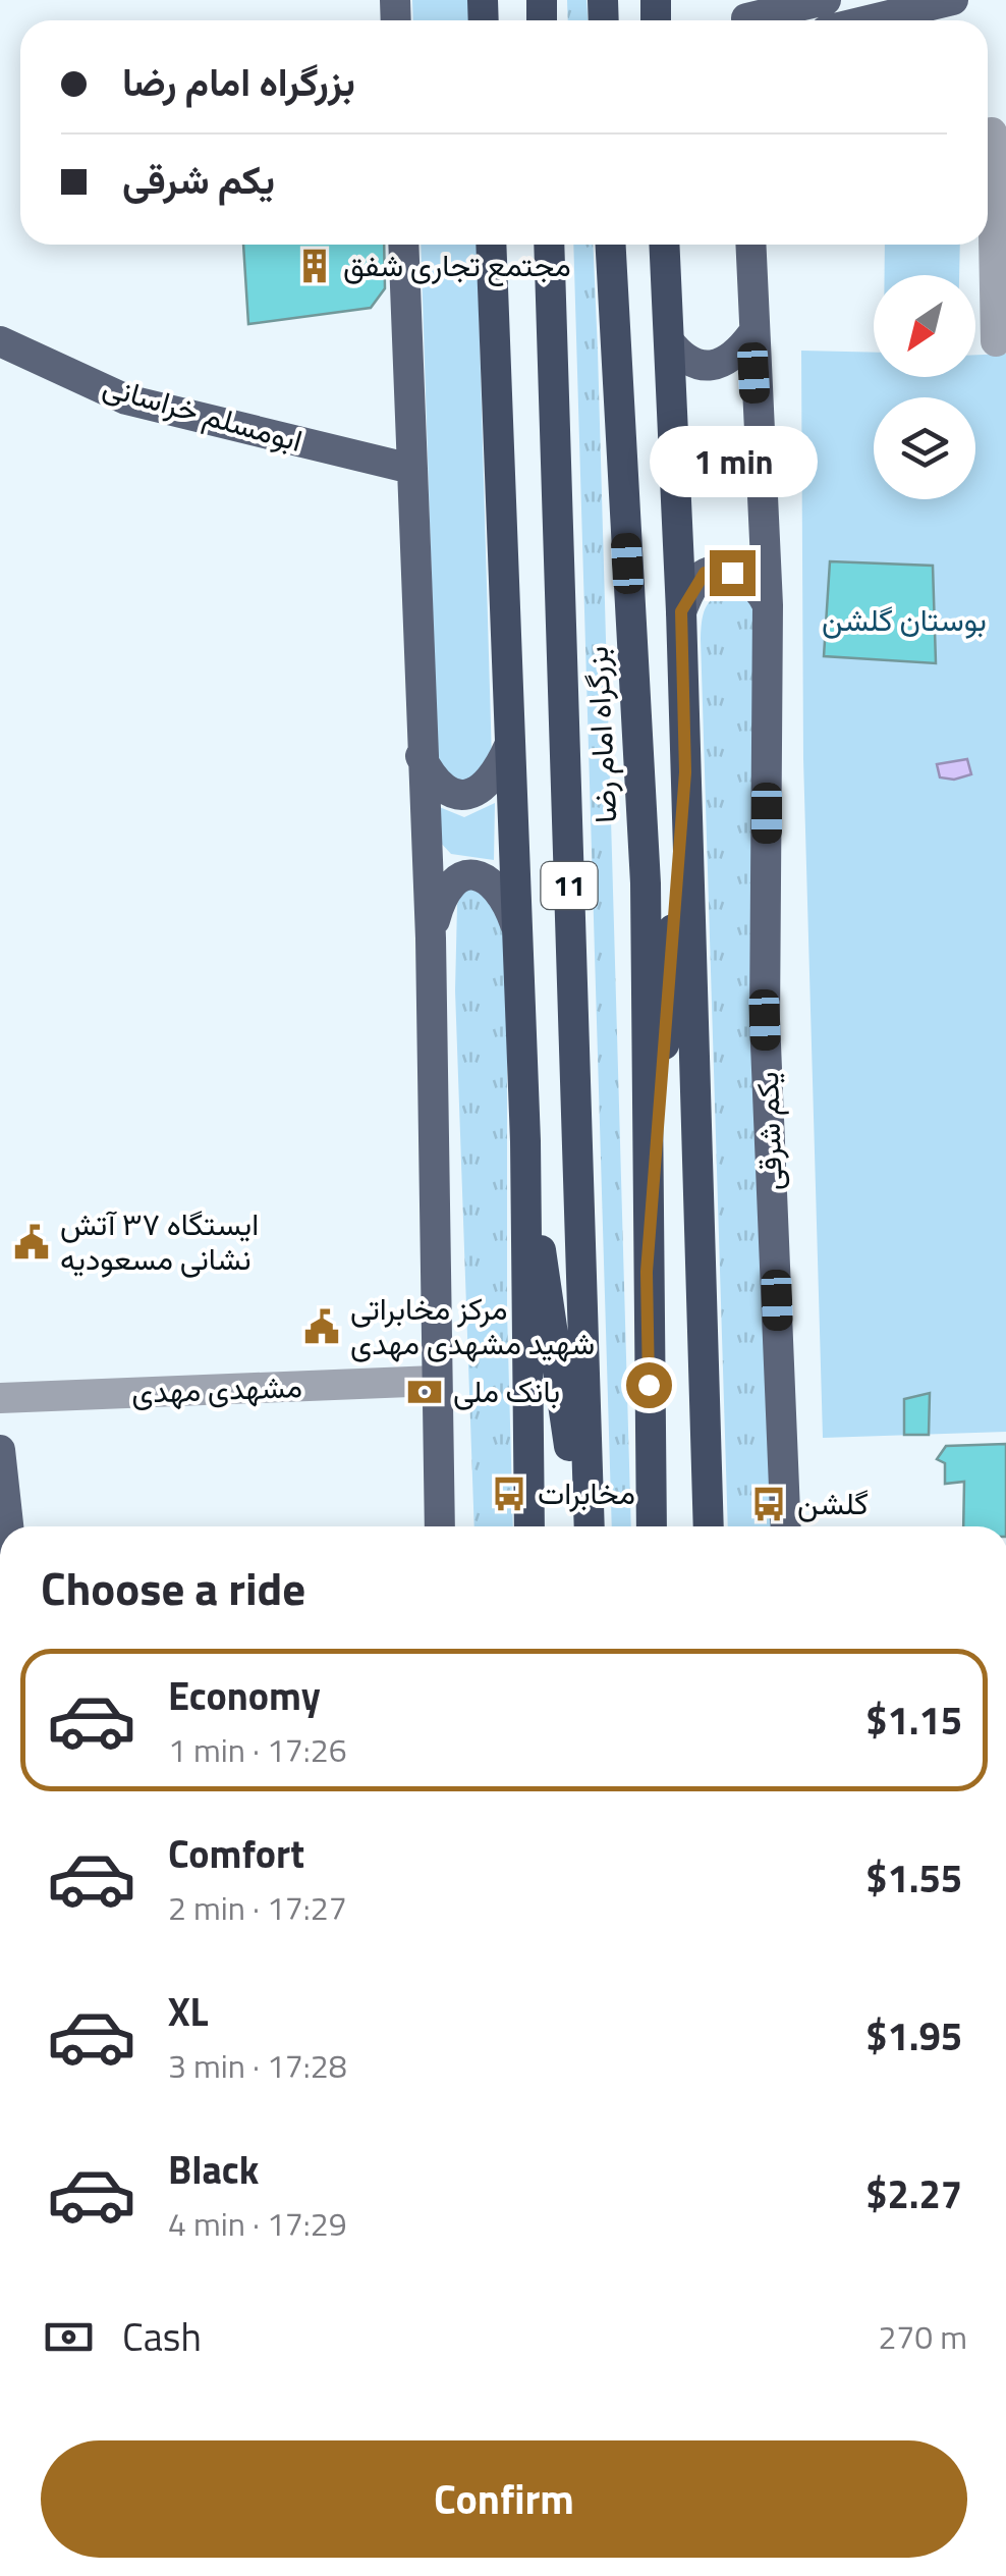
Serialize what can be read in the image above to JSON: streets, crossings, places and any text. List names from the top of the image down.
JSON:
{
  "streets": {
    "highway": ["بزرگراه امام رضا", "11"],
    "main road": ["ابومسلم خراسانی", "یکم شرقی"],
    "street": ["مشهدی مهدی"]
  },
  "parks": ["بوستان گلشن"],
  "places": {
    "building": ["مجتمع تجاری شفق"],
    "public building": ["ایستگاه ۳۷ آتش نشانی مسعودیه", "مرکز مخابراتی شهید مشهدی مهدی"],
    "bank": ["بانک ملی"],
    "bus stop": ["مخابرات", "گلشن"]
  },
  "north": "bottom left",
  "page": {
    "banner": ["بزرگراه امام رضا", "یکم شرقی"],
    "bubble": "1 min",
    "heading": "Choose a ride",
    "list": [
      {
        "name": "Economy",
        "note": "1 min · 17:26",
        "value": "$1.15"
      },
      {
        "name": "Comfort",
        "note": "2 min · 17:27",
        "value": "$1.55"
      },
      {
        "name": "XL",
        "note": "3 min · 17:28",
        "value": "$1.95"
      },
      {
        "name": "Black",
        "note": "4 min · 17:29",
        "value": "$2.27"
      }
    ],
    "pay": ["Cash", "270 m"],
    "buttons": "Confirm"
  }
}
